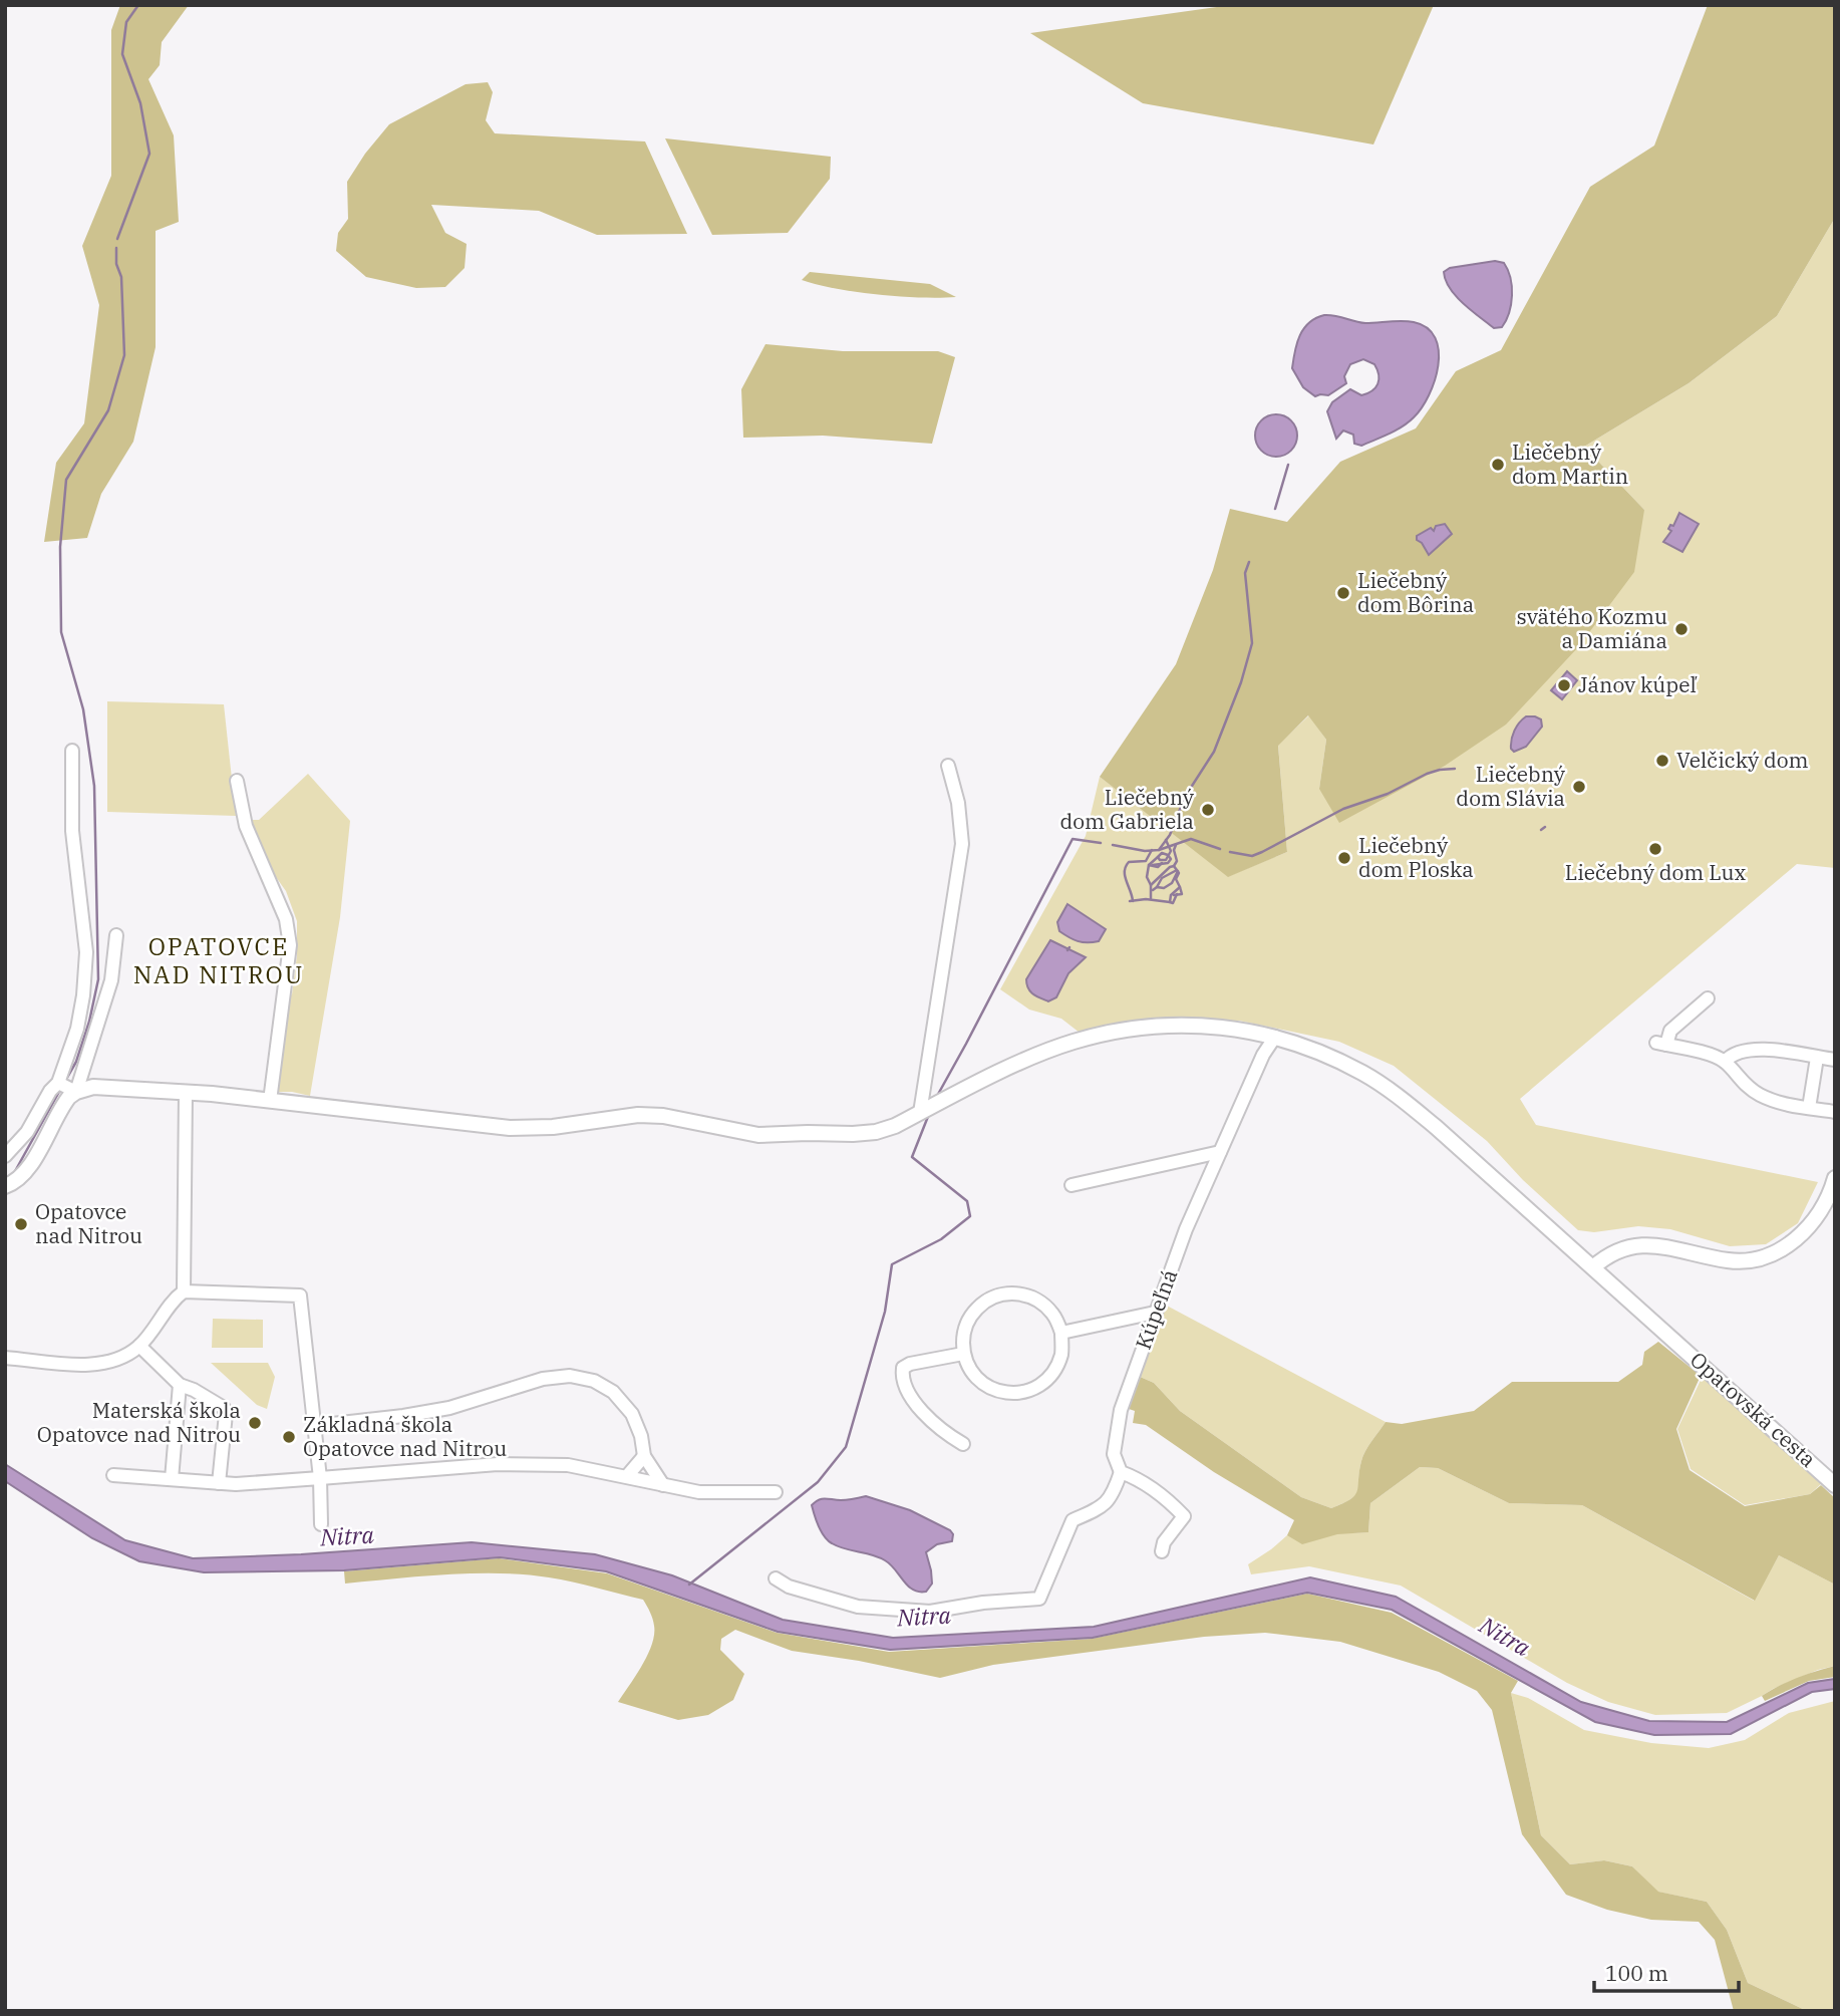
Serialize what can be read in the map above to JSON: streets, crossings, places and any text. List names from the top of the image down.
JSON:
{
  "streets": {
    "street": ["Kúpeľná", "Opatovská cesta"]
  },
  "crossings": [
    ["Kúpeľná", "Opatovská cesta"]
  ],
  "districts": ["OPATOVCE NAD NITROU"],
  "water": ["Nitra"],
  "places": [
    "Liečebný dom Martin",
    "Liečebný dom Bôrina",
    "svätého Kozmu a Damiána",
    "Jánov kúpeľ",
    "Velčický dom",
    "Liečebný dom Slávia",
    "Liečebný dom Gabriela",
    "Liečebný dom Lux",
    "Liečebný dom Ploska",
    "Opatovce nad Nitrou",
    "Materská škola Opatovce nad Nitrou",
    "Základná škola Opatovce nad Nitrou"
  ],
  "scale_bar": "100 m"
}
